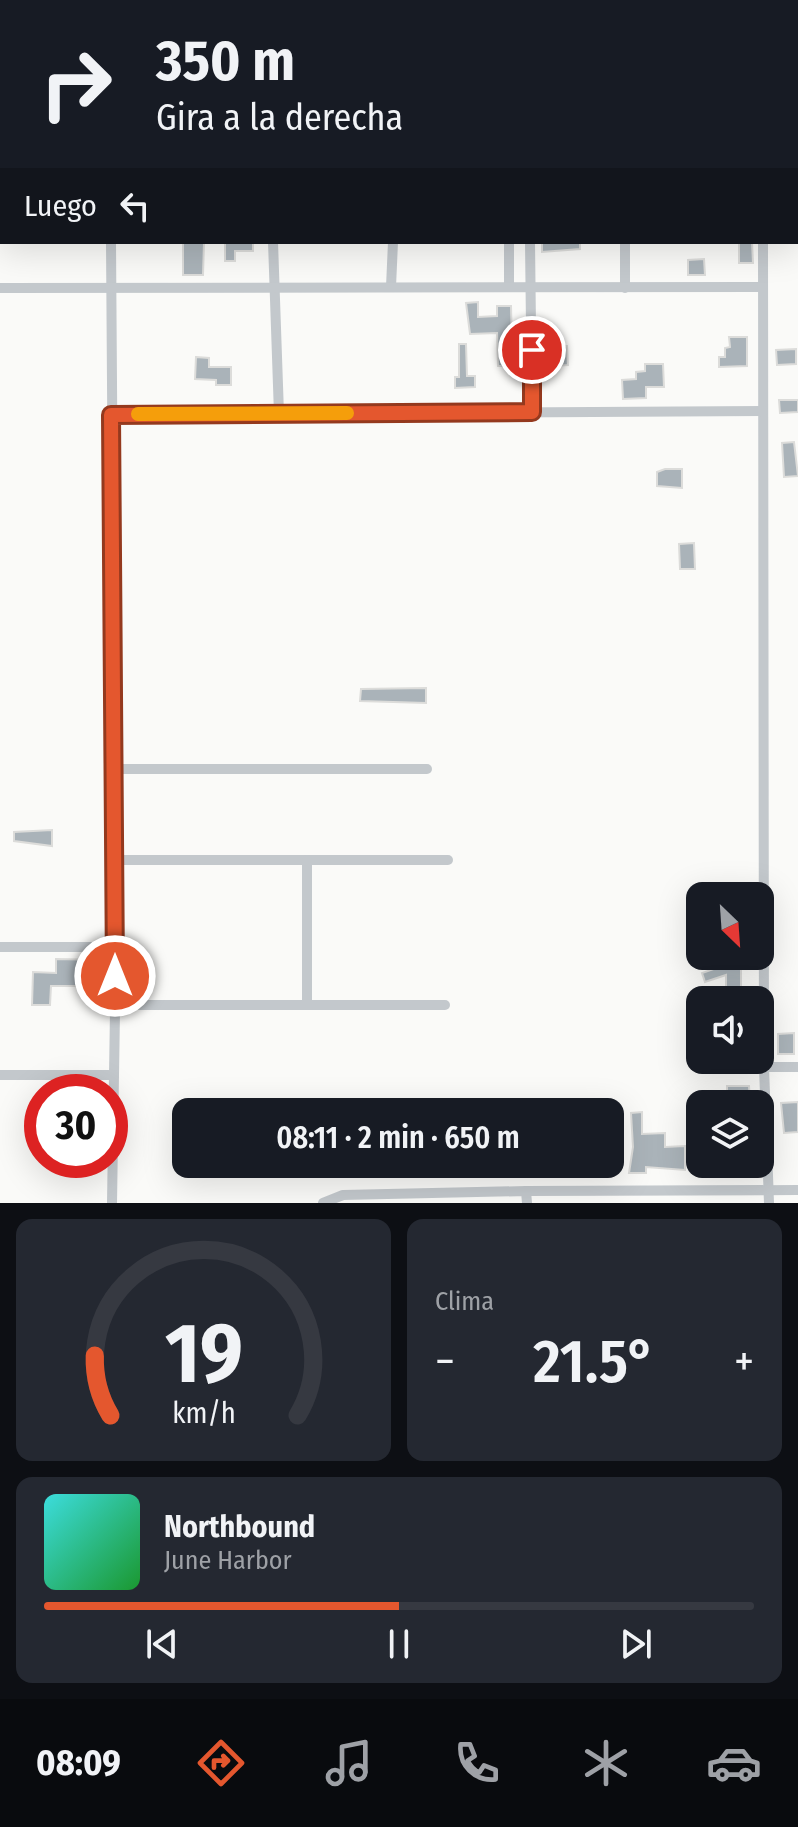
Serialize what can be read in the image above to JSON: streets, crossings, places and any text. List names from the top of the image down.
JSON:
{
  "north": "bottom right",
  "page": {
    "turn": ["350 m", "Gira a la derecha"],
    "then": "Luego",
    "limit": "30",
    "trip": "08:11 · 2 min · 650 m",
    "tile": "Clima",
    "heat": ["−", "21.5°", "+"],
    "song": ["Northbound", "June Harbor"],
    "tabs": "08:09",
    "gauge": ["19", "km/h"]
  }
}
